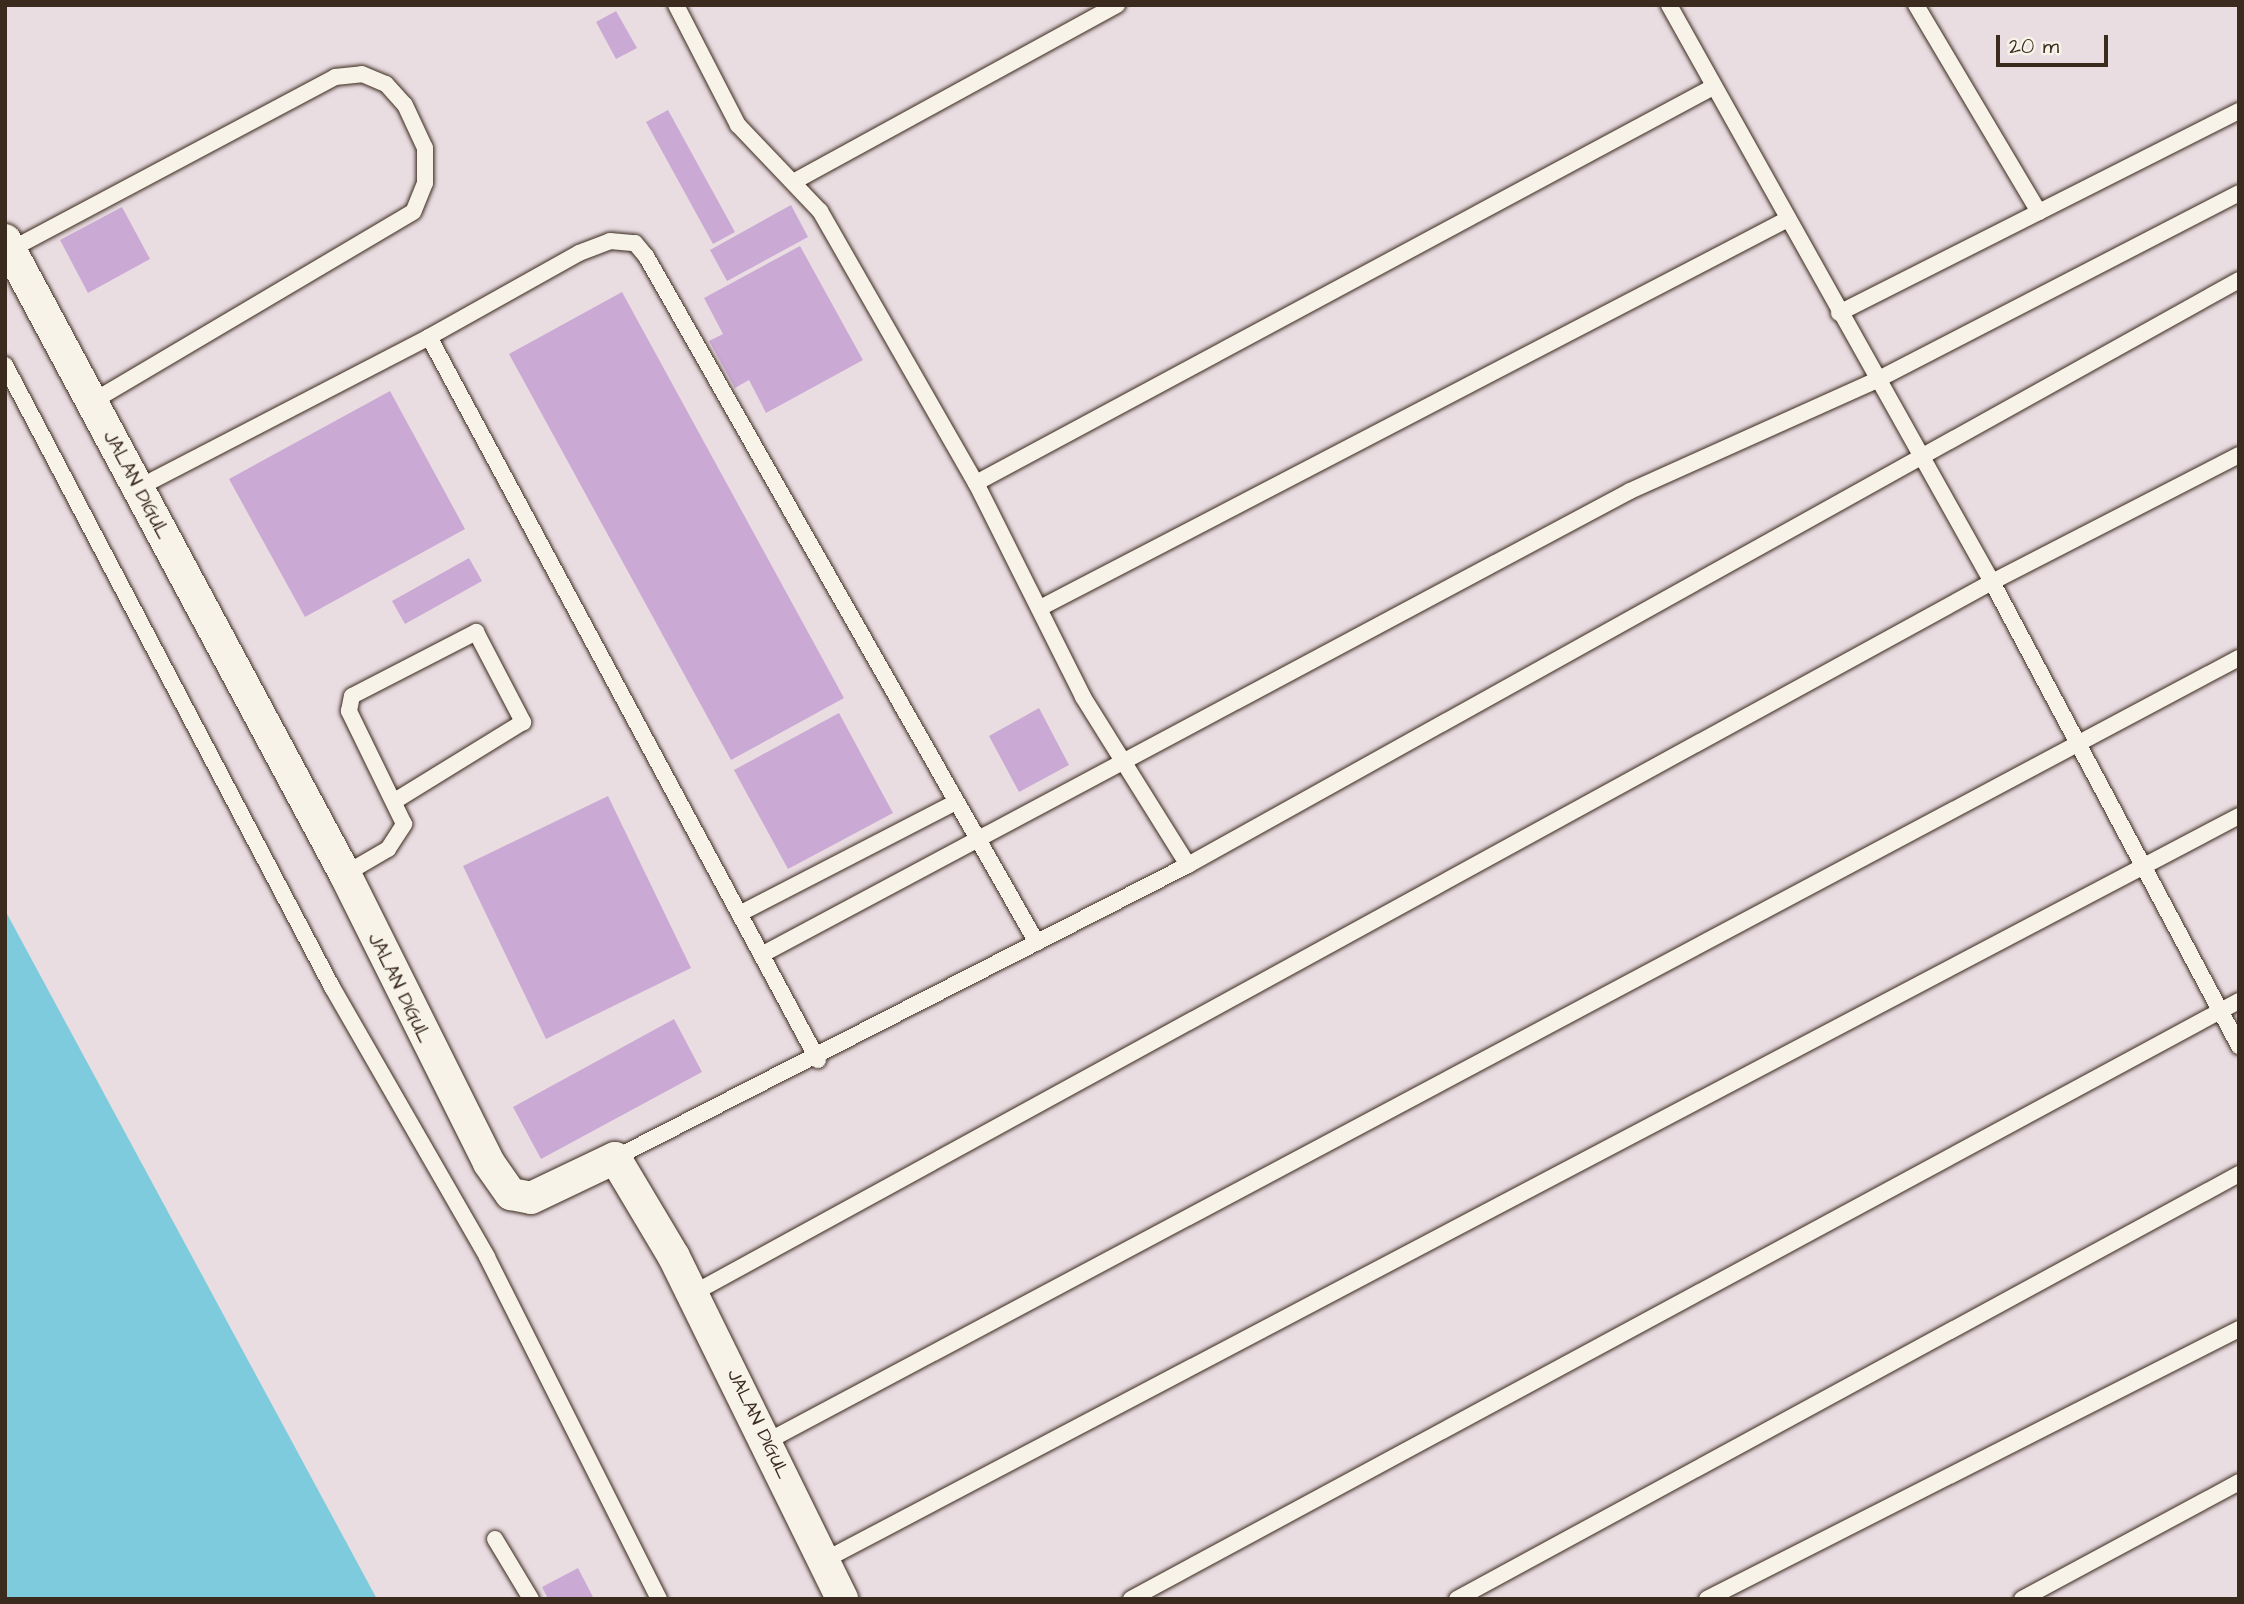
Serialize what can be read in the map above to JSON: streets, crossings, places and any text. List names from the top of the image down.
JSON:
{
  "streets": {
    "street": ["JALAN DIGUL"]
  },
  "scale_bar": "20 m"
}
